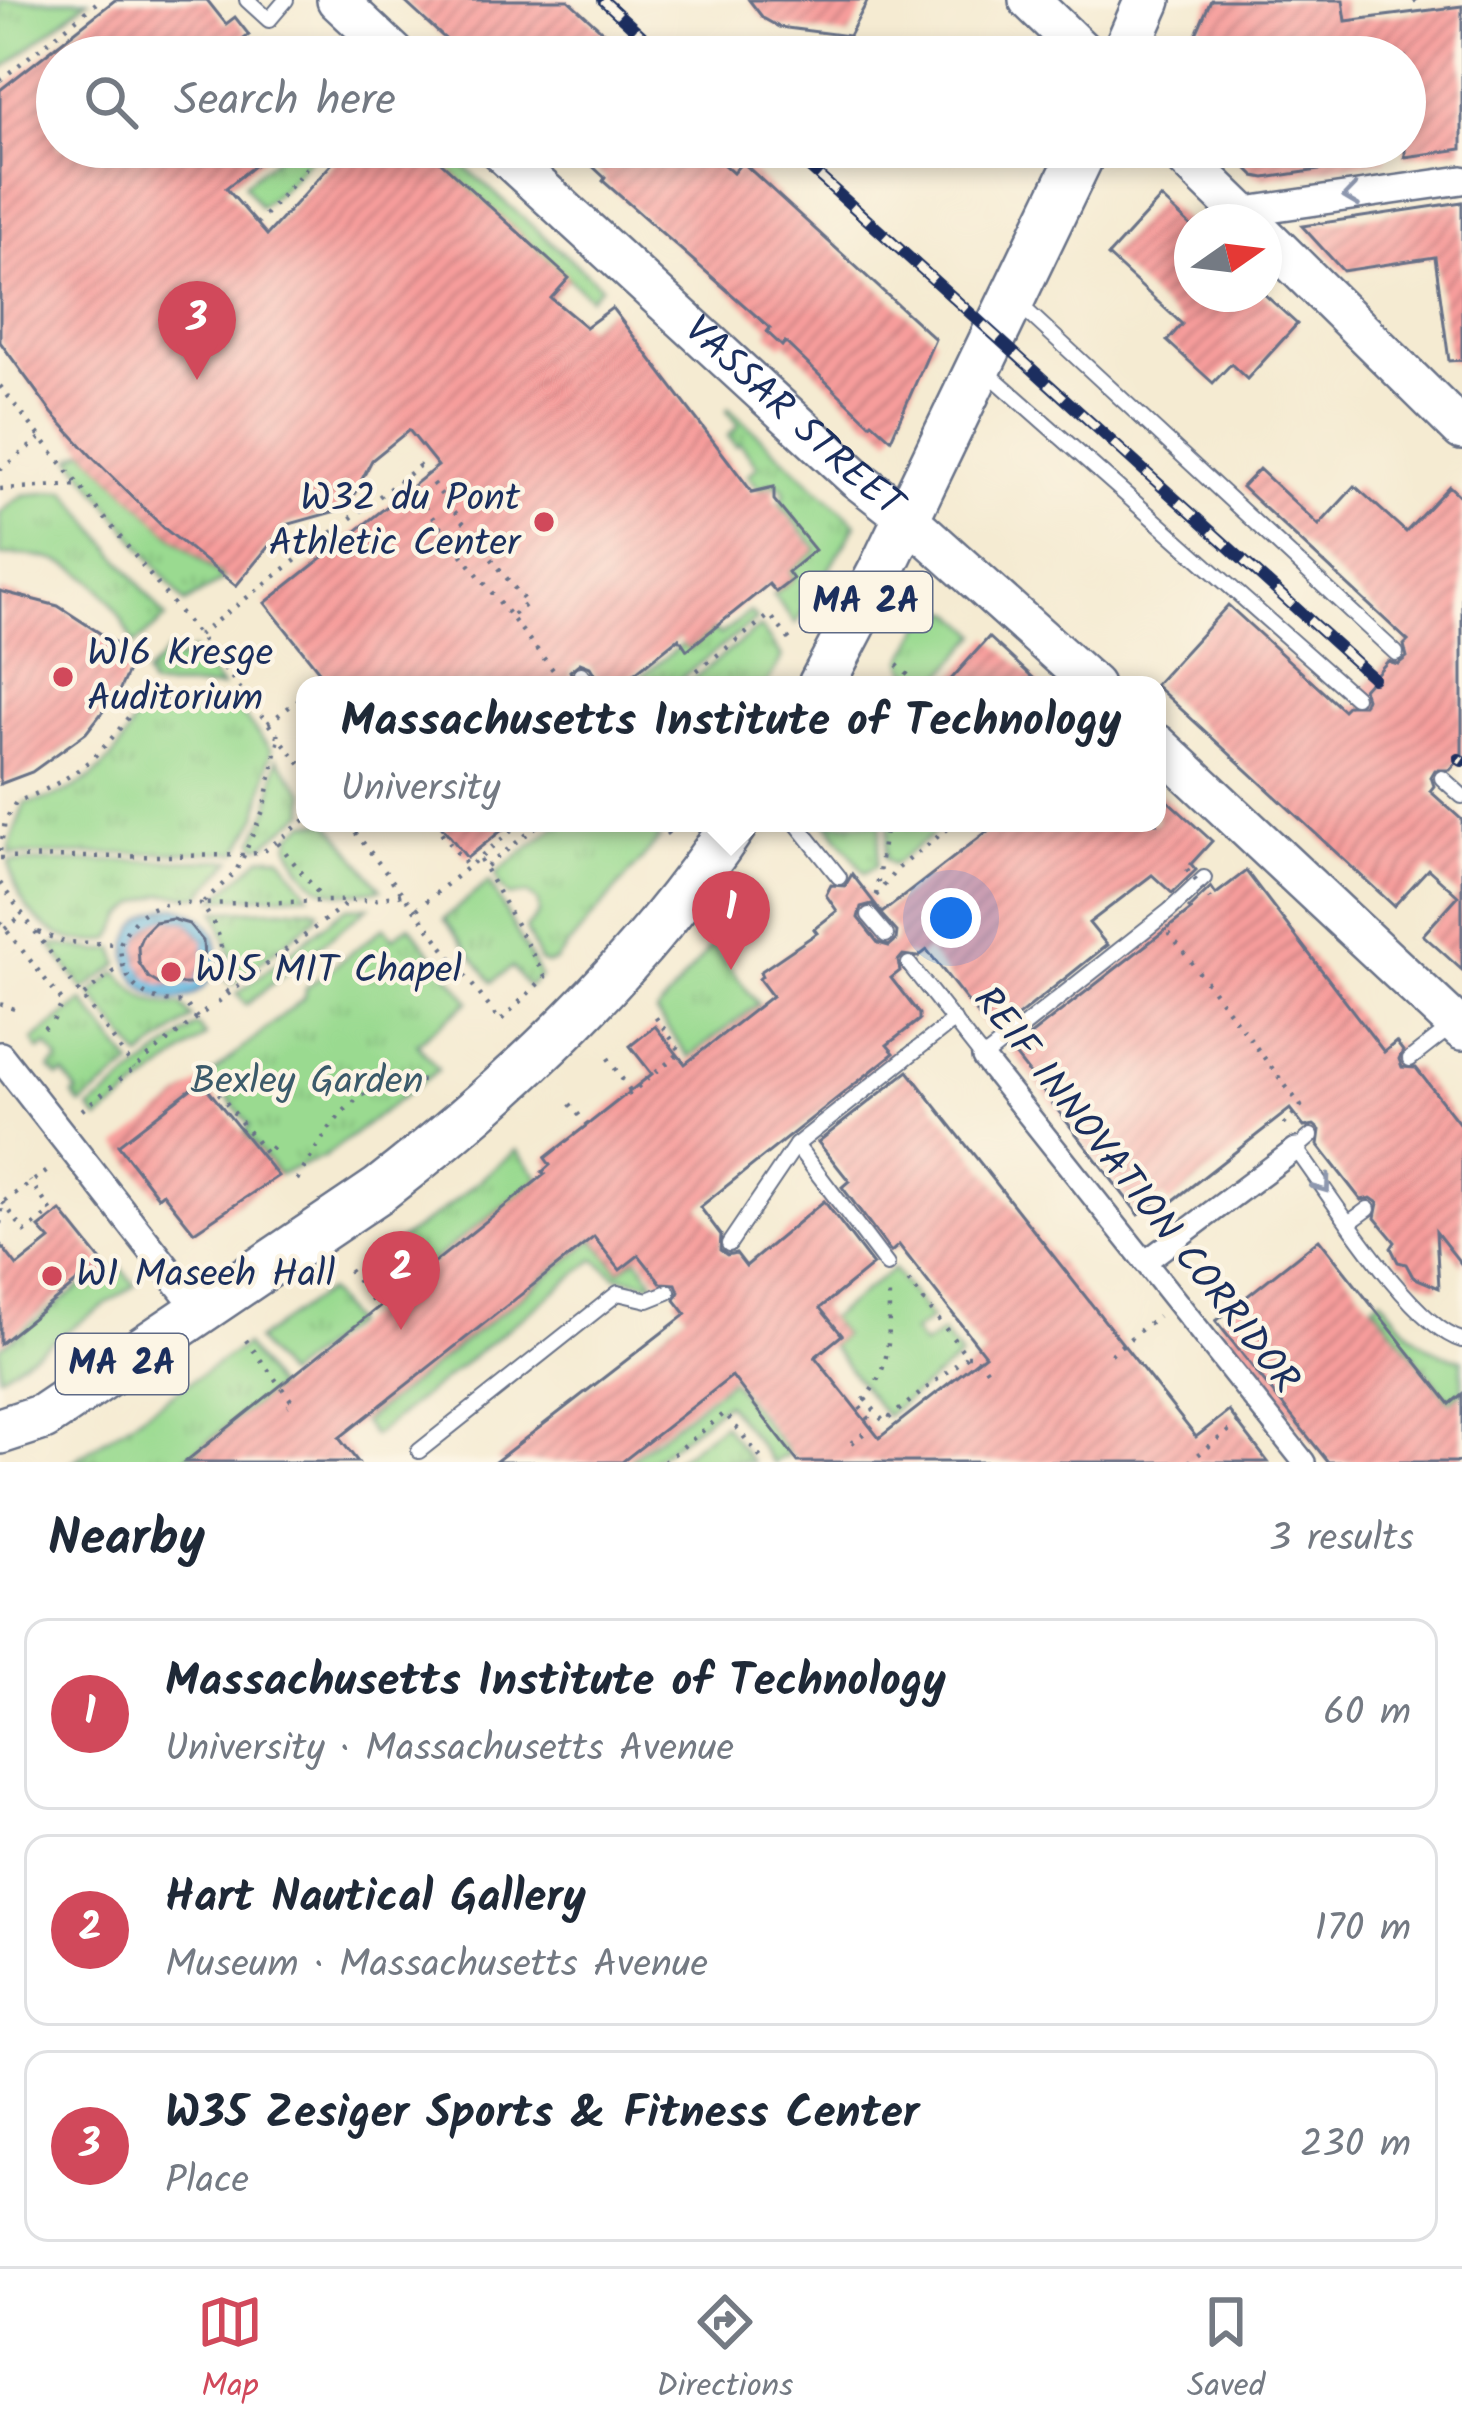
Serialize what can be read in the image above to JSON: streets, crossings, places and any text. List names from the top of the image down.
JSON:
{
  "streets": {
    "main road": ["VASSAR STREET", "MA 2A"],
    "street": ["REIF INNOVATION CORRIDOR"]
  },
  "crossings": [
    ["VASSAR STREET", "MA 2A"]
  ],
  "parks": ["Bexley Garden"],
  "places": [
    "W32 du Pont Athletic Center",
    "W16 Kresge Auditorium",
    "W15 MIT Chapel",
    "W1 Maseeh Hall"
  ],
  "north": "right",
  "page": {
    "search": "Search here",
    "pins": ["3", "1", "2"],
    "popup": ["Massachusetts Institute of Technology", "University"],
    "heading": ["Nearby", "3 results"],
    "list": [
      {
        "mark": "1",
        "name": "Massachusetts Institute of Technology",
        "note": "University · Massachusetts Avenue",
        "value": "60 m"
      },
      {
        "mark": "2",
        "name": "Hart Nautical Gallery",
        "note": "Museum · Massachusetts Avenue",
        "value": "170 m"
      },
      {
        "mark": "3",
        "name": "W35 Zesiger Sports & Fitness Center",
        "note": "Place",
        "value": "230 m"
      }
    ],
    "nav": ["Map", "Directions", "Saved"]
  }
}
